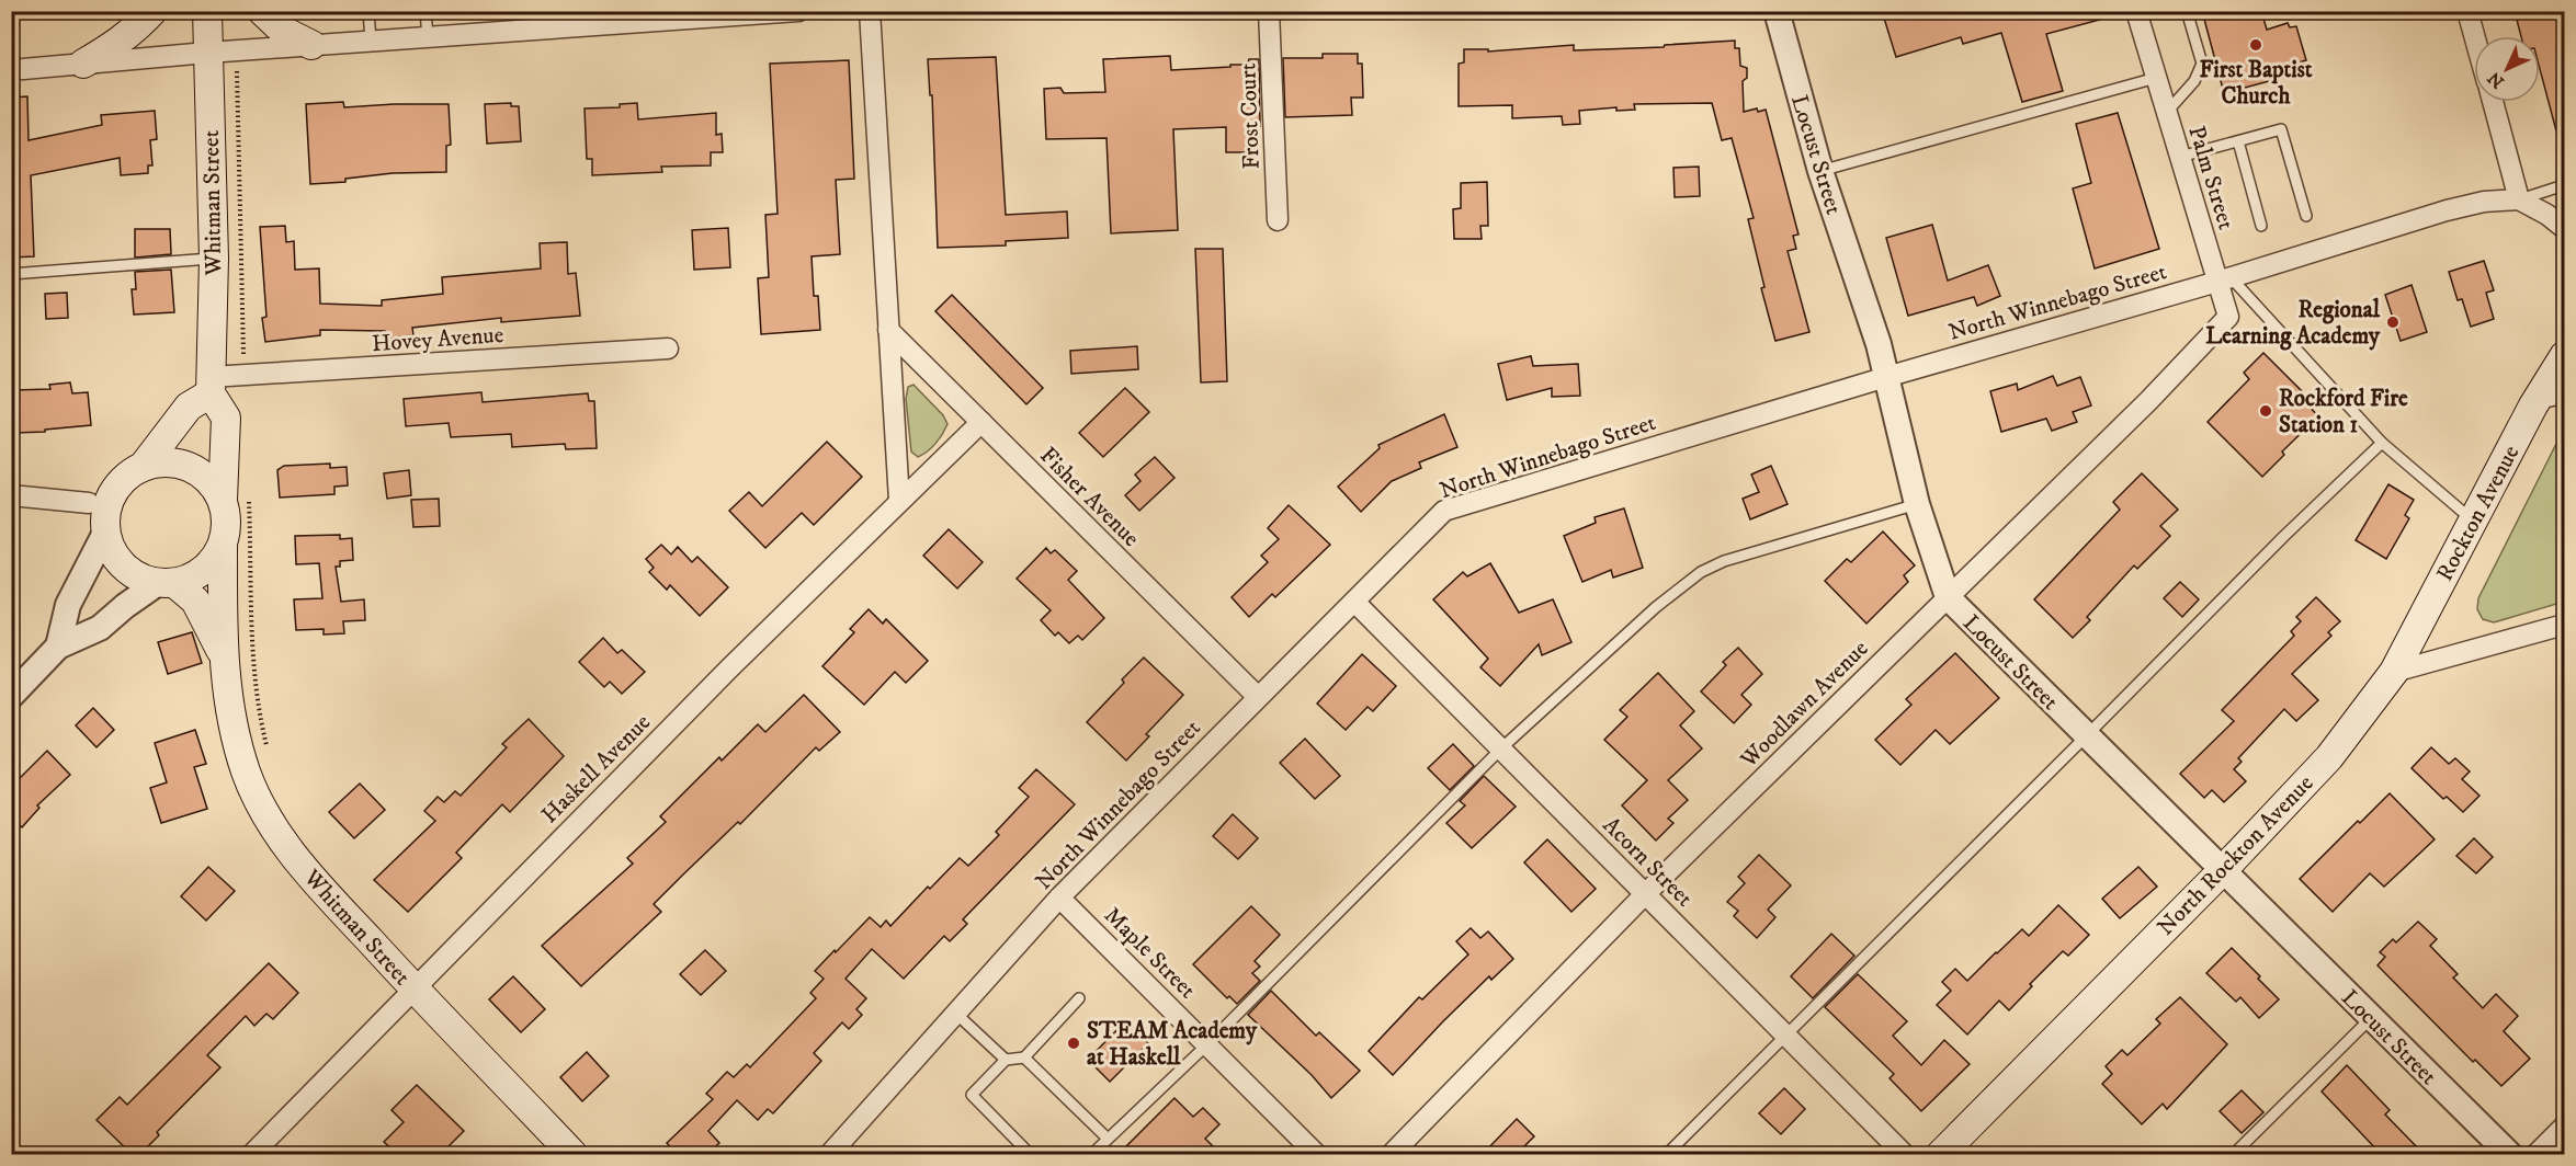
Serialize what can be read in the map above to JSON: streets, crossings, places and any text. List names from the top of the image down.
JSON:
{
  "streets": {
    "main road": ["Whitman Street", "Rockton Avenue", "North Rockton Avenue"],
    "street": [
      "Frost Court",
      "Locust Street",
      "Palm Street",
      "North Winnebago Street",
      "Hovey Avenue",
      "Fisher Avenue",
      "Woodlawn Avenue",
      "Haskell Avenue",
      "Acorn Street",
      "Maple Street"
    ]
  },
  "crossings": [
    ["Locust Street", "North Winnebago Street"],
    ["Locust Street", "Woodlawn Avenue"],
    ["Locust Street", "North Rockton Avenue"],
    ["Palm Street", "North Winnebago Street"],
    ["Palm Street", "Woodlawn Avenue"],
    ["Whitman Street", "Hovey Avenue"],
    ["Whitman Street", "Haskell Avenue"],
    ["North Winnebago Street", "Fisher Avenue"],
    ["North Winnebago Street", "Woodlawn Avenue"],
    ["North Winnebago Street", "Acorn Street"],
    ["North Winnebago Street", "Maple Street"],
    ["Fisher Avenue", "Haskell Avenue"],
    ["Rockton Avenue", "North Rockton Avenue"],
    ["Woodlawn Avenue", "Acorn Street"]
  ],
  "places": [
    "First Baptist Church",
    "Regional Learning Academy",
    "Rockford Fire Station 1",
    "STEAM Academy at Haskell"
  ],
  "north": "bottom left"
}
